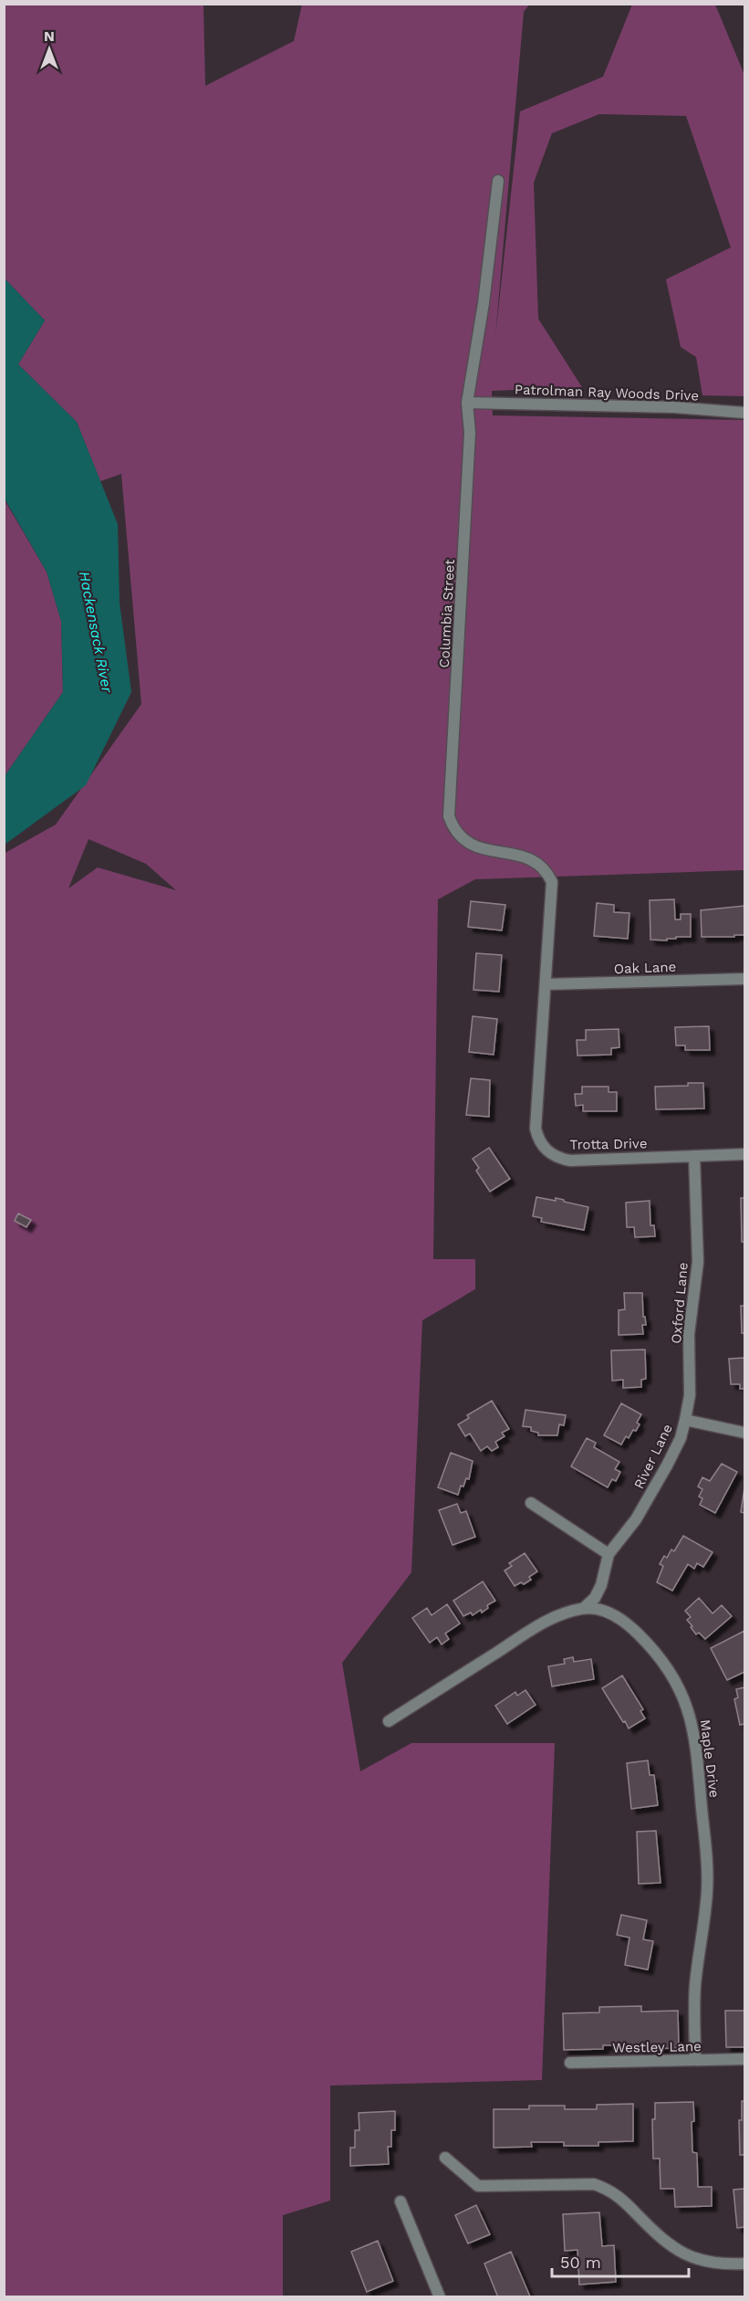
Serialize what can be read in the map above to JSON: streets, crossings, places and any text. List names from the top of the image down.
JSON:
{
  "streets": {
    "street": [
      "Patrolman Ray Woods Drive",
      "Columbia Street",
      "Oak Lane",
      "Trotta Drive",
      "Oxford Lane",
      "River Lane",
      "Maple Drive",
      "Westley Lane"
    ]
  },
  "crossings": [
    ["Patrolman Ray Woods Drive", "Columbia Street"],
    ["Columbia Street", "Oak Lane"],
    ["Columbia Street", "Trotta Drive"],
    ["Oak Lane", "Trotta Drive"],
    ["Trotta Drive", "Oxford Lane"],
    ["Oxford Lane", "River Lane"],
    ["Maple Drive", "Westley Lane"]
  ],
  "water": ["Hackensack River"],
  "scale_bar": "50 m",
  "north": "top"
}
